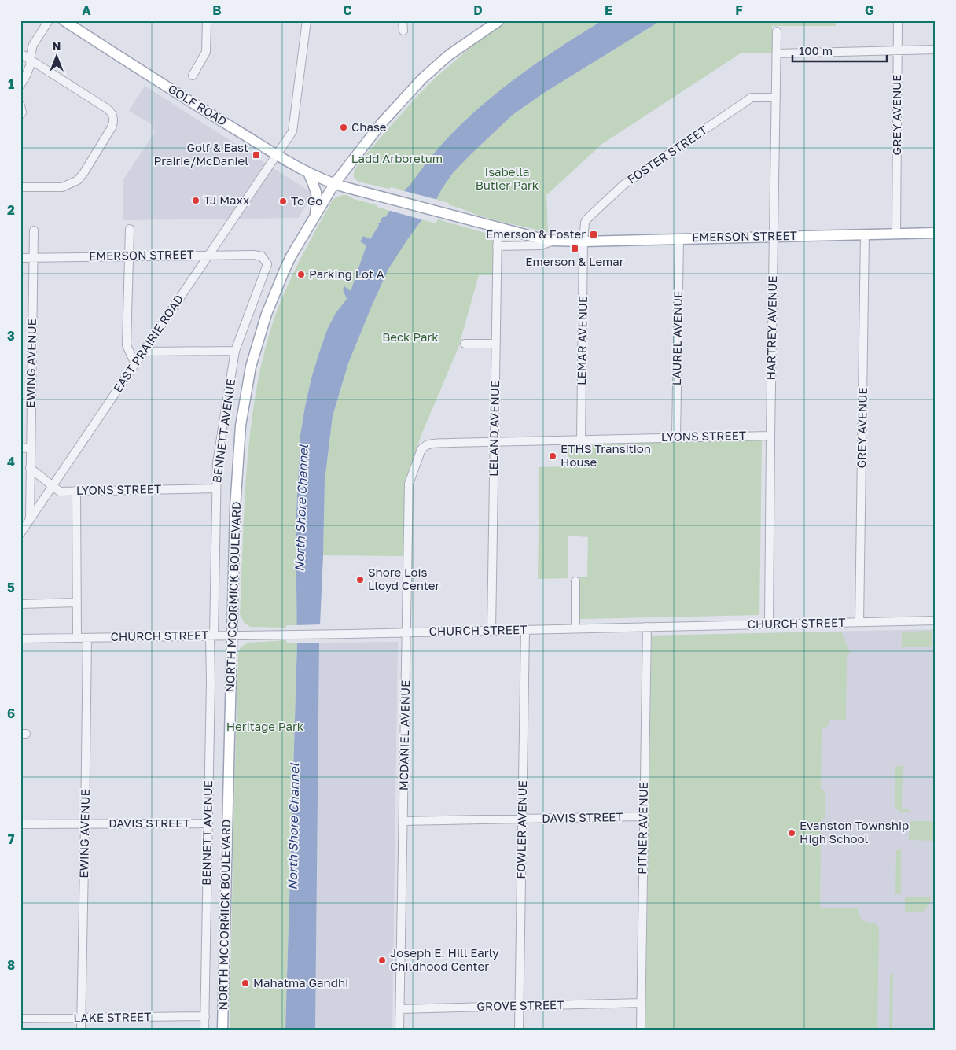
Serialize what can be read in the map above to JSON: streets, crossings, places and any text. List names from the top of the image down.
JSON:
{
  "streets": {
    "main road": ["GOLF ROAD", "EMERSON STREET", "NORTH MCCORMICK BOULEVARD"],
    "street": [
      "GREY AVENUE",
      "FOSTER STREET",
      "HARTREY AVENUE",
      "LAUREL AVENUE",
      "LEMAR AVENUE",
      "EAST PRAIRIE ROAD",
      "EWING AVENUE",
      "LELAND AVENUE",
      "BENNETT AVENUE",
      "LYONS STREET",
      "CHURCH STREET",
      "MCDANIEL AVENUE",
      "DAVIS STREET",
      "PITNER AVENUE",
      "FOWLER AVENUE",
      "GROVE STREET",
      "LAKE STREET"
    ]
  },
  "crossings": [
    ["GOLF ROAD", "EMERSON STREET"],
    ["GOLF ROAD", "EAST PRAIRIE ROAD"],
    ["GOLF ROAD", "NORTH MCCORMICK BOULEVARD"],
    ["GREY AVENUE", "EMERSON STREET"],
    ["GREY AVENUE", "CHURCH STREET"],
    ["FOSTER STREET", "EMERSON STREET"],
    ["FOSTER STREET", "HARTREY AVENUE"],
    ["FOSTER STREET", "LEMAR AVENUE"],
    ["EMERSON STREET", "HARTREY AVENUE"],
    ["EMERSON STREET", "LAUREL AVENUE"],
    ["EMERSON STREET", "LEMAR AVENUE"],
    ["EMERSON STREET", "EAST PRAIRIE ROAD"],
    ["EMERSON STREET", "EWING AVENUE"],
    ["EMERSON STREET", "LELAND AVENUE"],
    ["EMERSON STREET", "BENNETT AVENUE"],
    ["EMERSON STREET", "NORTH MCCORMICK BOULEVARD"],
    ["HARTREY AVENUE", "LYONS STREET"],
    ["HARTREY AVENUE", "CHURCH STREET"],
    ["LAUREL AVENUE", "LYONS STREET"],
    ["LEMAR AVENUE", "LYONS STREET"],
    ["EAST PRAIRIE ROAD", "EWING AVENUE"],
    ["EAST PRAIRIE ROAD", "LYONS STREET"],
    ["EWING AVENUE", "LYONS STREET"],
    ["EWING AVENUE", "CHURCH STREET"],
    ["EWING AVENUE", "DAVIS STREET"],
    ["EWING AVENUE", "LAKE STREET"],
    ["LELAND AVENUE", "LYONS STREET"],
    ["LELAND AVENUE", "CHURCH STREET"],
    ["BENNETT AVENUE", "LYONS STREET"],
    ["BENNETT AVENUE", "CHURCH STREET"],
    ["BENNETT AVENUE", "DAVIS STREET"],
    ["BENNETT AVENUE", "LAKE STREET"],
    ["LYONS STREET", "MCDANIEL AVENUE"],
    ["NORTH MCCORMICK BOULEVARD", "CHURCH STREET"],
    ["CHURCH STREET", "MCDANIEL AVENUE"],
    ["CHURCH STREET", "PITNER AVENUE"],
    ["CHURCH STREET", "FOWLER AVENUE"],
    ["MCDANIEL AVENUE", "DAVIS STREET"],
    ["MCDANIEL AVENUE", "GROVE STREET"],
    ["DAVIS STREET", "PITNER AVENUE"],
    ["DAVIS STREET", "FOWLER AVENUE"],
    ["PITNER AVENUE", "GROVE STREET"],
    ["FOWLER AVENUE", "GROVE STREET"]
  ],
  "water": ["North Shore Channel"],
  "parks": [
    "Ladd Arboretum",
    "Isabella Butler Park",
    "Beck Park",
    "Heritage Park"
  ],
  "places": {
    "other": [
      "Chase",
      "TJ Maxx",
      "To Go",
      "Parking Lot A",
      "ETHS Transition House",
      "Shore Lois Lloyd Center",
      "Evanston Township High School",
      "Joseph E. Hill Early Childhood Center",
      "Mahatma Gandhi"
    ],
    "transit": ["Golf & East Prairie/McDaniel", "Emerson & Foster", "Emerson & Lemar"]
  },
  "scale_bar": "100 m",
  "north": "top",
  "grid": {
    "columns": [
      "A",
      "B",
      "C",
      "D",
      "E",
      "F",
      "G"
    ],
    "rows": [
      "1",
      "2",
      "3",
      "4",
      "5",
      "6",
      "7",
      "8"
    ]
  }
}
